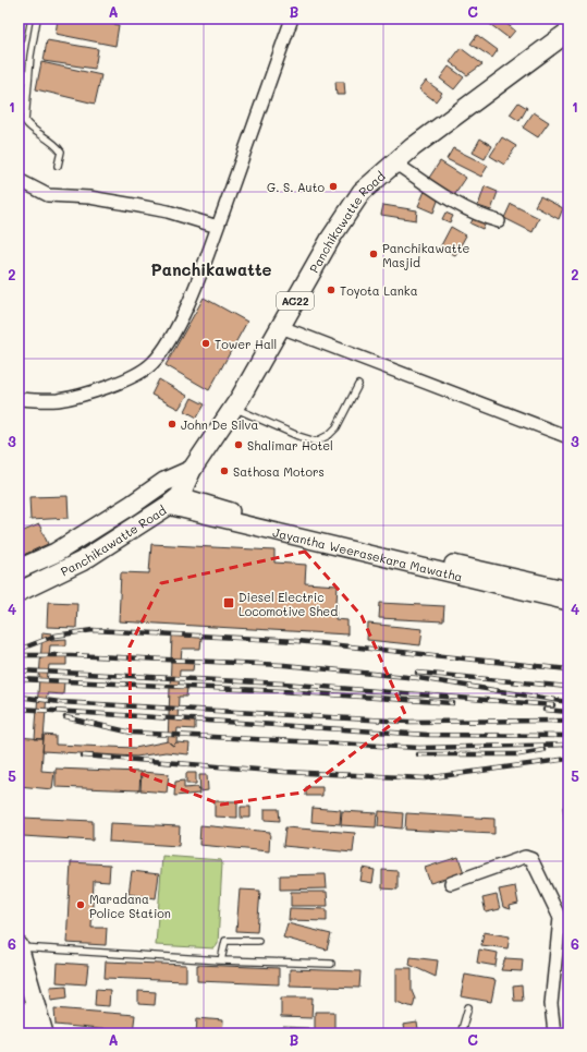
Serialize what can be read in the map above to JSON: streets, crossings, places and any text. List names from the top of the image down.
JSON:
{
  "streets": {
    "main road": ["Panchikawatte Road", "AC22", "Jayantha Weerasekara Mawatha"]
  },
  "crossings": [
    ["Panchikawatte Road", "Jayantha Weerasekara Mawatha"]
  ],
  "districts": ["Panchikawatte"],
  "places": {
    "other": [
      "G. S. Auto",
      "Panchikawatte Masjid",
      "Toyota Lanka",
      "Tower Hall",
      "John De Silva",
      "Shalimar Hotel",
      "Sathosa Motors",
      "Maradana Police Station"
    ],
    "transit": ["Diesel Electric Locomotive Shed"]
  },
  "grid": {
    "columns": ["A", "B", "C"],
    "rows": [
      "1",
      "2",
      "3",
      "4",
      "5",
      "6"
    ]
  }
}
